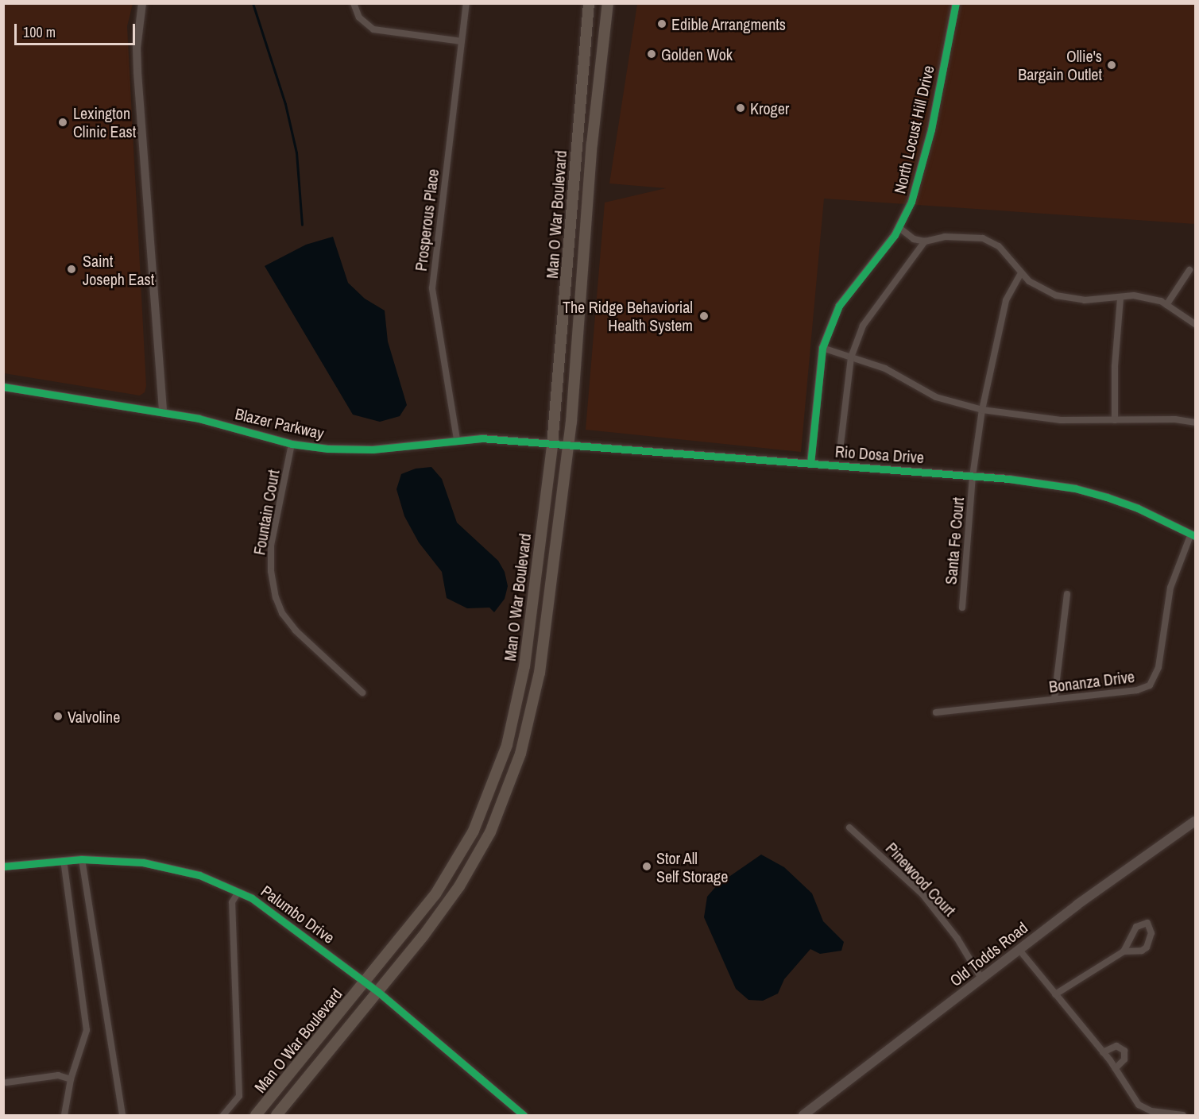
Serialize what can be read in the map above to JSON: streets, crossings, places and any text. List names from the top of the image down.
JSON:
{
  "streets": {
    "main road": ["Man O War Boulevard", "Old Todds Road"],
    "street": [
      "North Locust Hill Drive",
      "Prosperous Place",
      "Blazer Parkway",
      "Rio Dosa Drive",
      "Fountain Court",
      "Santa Fe Court",
      "Bonanza Drive",
      "Pinewood Court",
      "Palumbo Drive"
    ]
  },
  "crossings": [
    ["North Locust Hill Drive", "Rio Dosa Drive"],
    ["Man O War Boulevard", "Blazer Parkway"],
    ["Man O War Boulevard", "Rio Dosa Drive"],
    ["Man O War Boulevard", "Palumbo Drive"],
    ["Prosperous Place", "Blazer Parkway"],
    ["Blazer Parkway", "Rio Dosa Drive"],
    ["Blazer Parkway", "Fountain Court"],
    ["Rio Dosa Drive", "Santa Fe Court"],
    ["Rio Dosa Drive", "Bonanza Drive"],
    ["Pinewood Court", "Old Todds Road"]
  ],
  "places": [
    "Edible Arrangments",
    "Golden Wok",
    "Ollie's Bargain Outlet",
    "Kroger",
    "Lexington Clinic East",
    "Saint Joseph East",
    "The Ridge Behaviorial Health System",
    "Valvoline",
    "Stor All Self Storage"
  ],
  "scale_bar": "100 m"
}
